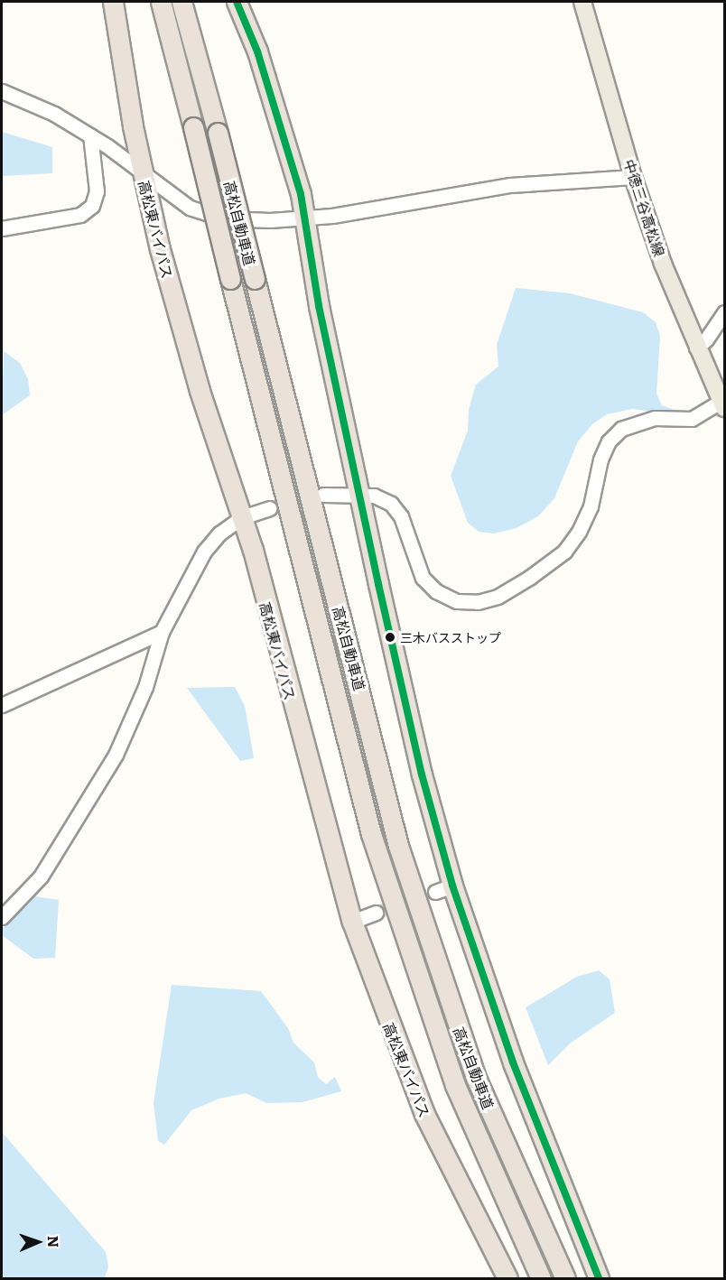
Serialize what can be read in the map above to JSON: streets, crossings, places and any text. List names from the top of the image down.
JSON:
{
  "streets": {
    "highway": ["高松自動車道", "高松東バイパス"],
    "main road": ["中徳三谷高松線"]
  },
  "places": ["三木バスストップ"],
  "north": "right"
}
